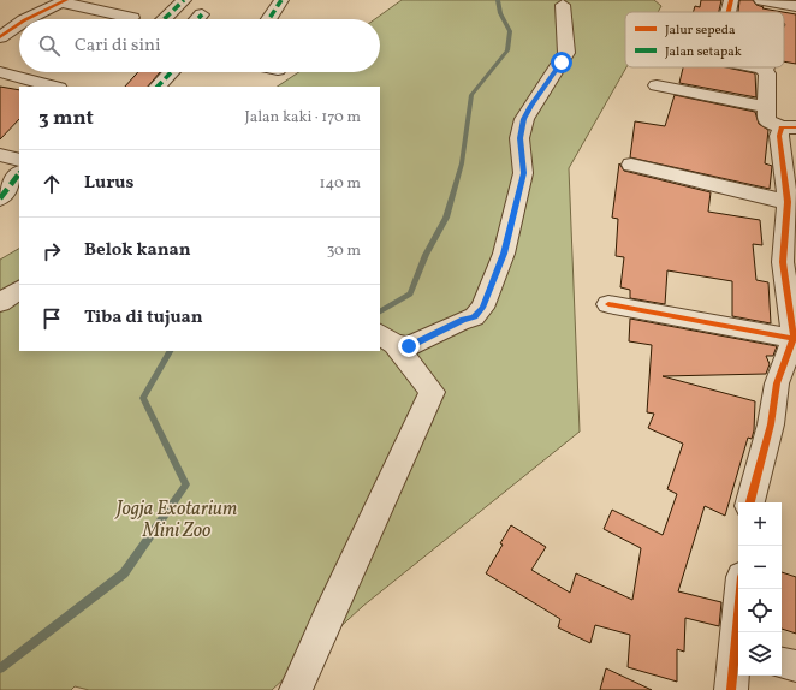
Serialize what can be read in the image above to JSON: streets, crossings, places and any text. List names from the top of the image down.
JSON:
{
  "parks": ["Jogja Exotarium Mini Zoo"],
  "legend": ["Jalur sepeda", "Jalan setapak"],
  "page": {
    "search": "Cari di sini",
    "heading": ["3 mnt", "Jalan kaki · 170 m"],
    "list": [
      ["Lurus", "140 m"],
      ["Belok kanan", "30 m"],
      "Tiba di tujuan"
    ],
    "map_buttons": ["+", "−"]
  }
}
